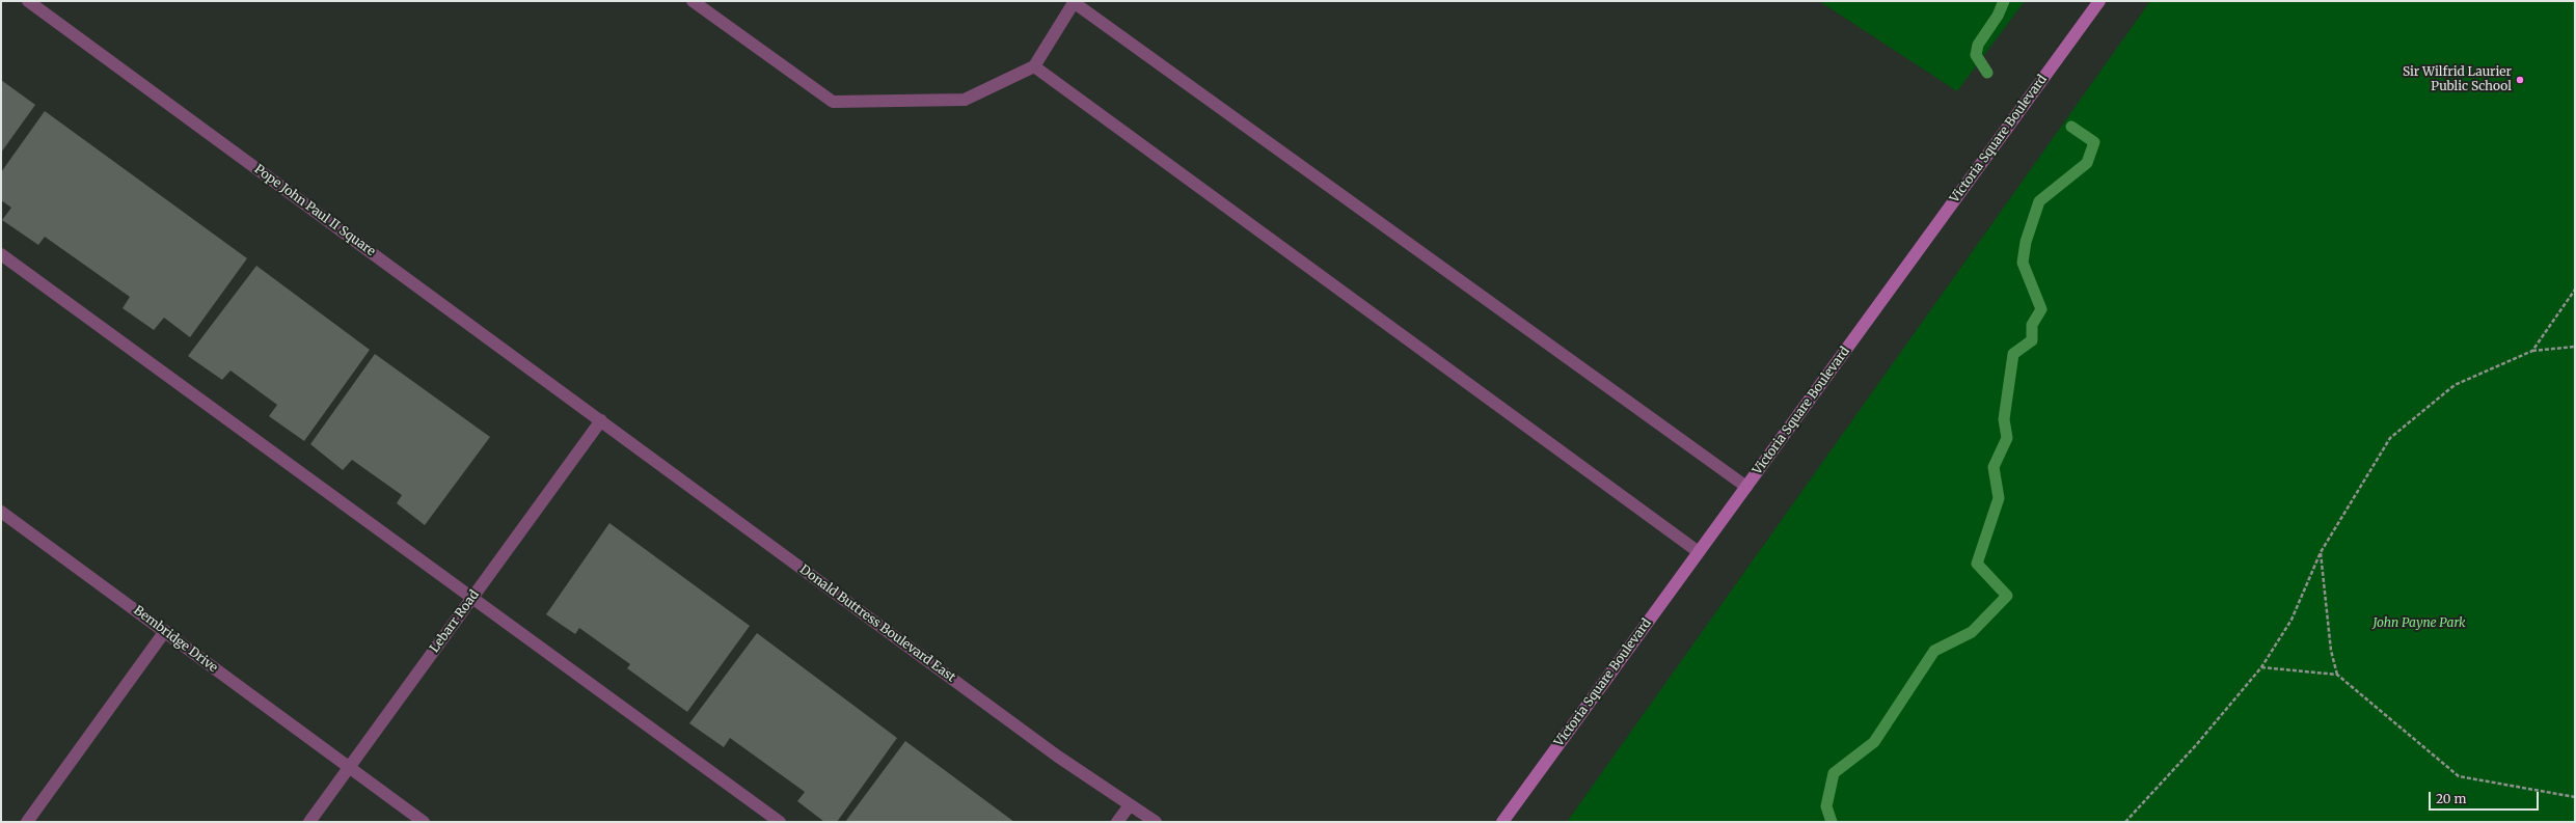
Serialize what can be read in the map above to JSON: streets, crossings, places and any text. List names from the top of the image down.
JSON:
{
  "streets": {
    "street": [
      "Victoria Square Boulevard",
      "Pope John Paul II Square",
      "Lebarr Road",
      "Donald Buttress Boulevard East",
      "Bembridge Drive"
    ]
  },
  "crossings": [
    ["Pope John Paul II Square", "Lebarr Road"],
    ["Pope John Paul II Square", "Donald Buttress Boulevard East"],
    ["Lebarr Road", "Donald Buttress Boulevard East"],
    ["Lebarr Road", "Bembridge Drive"]
  ],
  "parks": ["John Payne Park"],
  "places": ["Sir Wilfrid Laurier Public School"],
  "scale_bar": "20 m"
}
